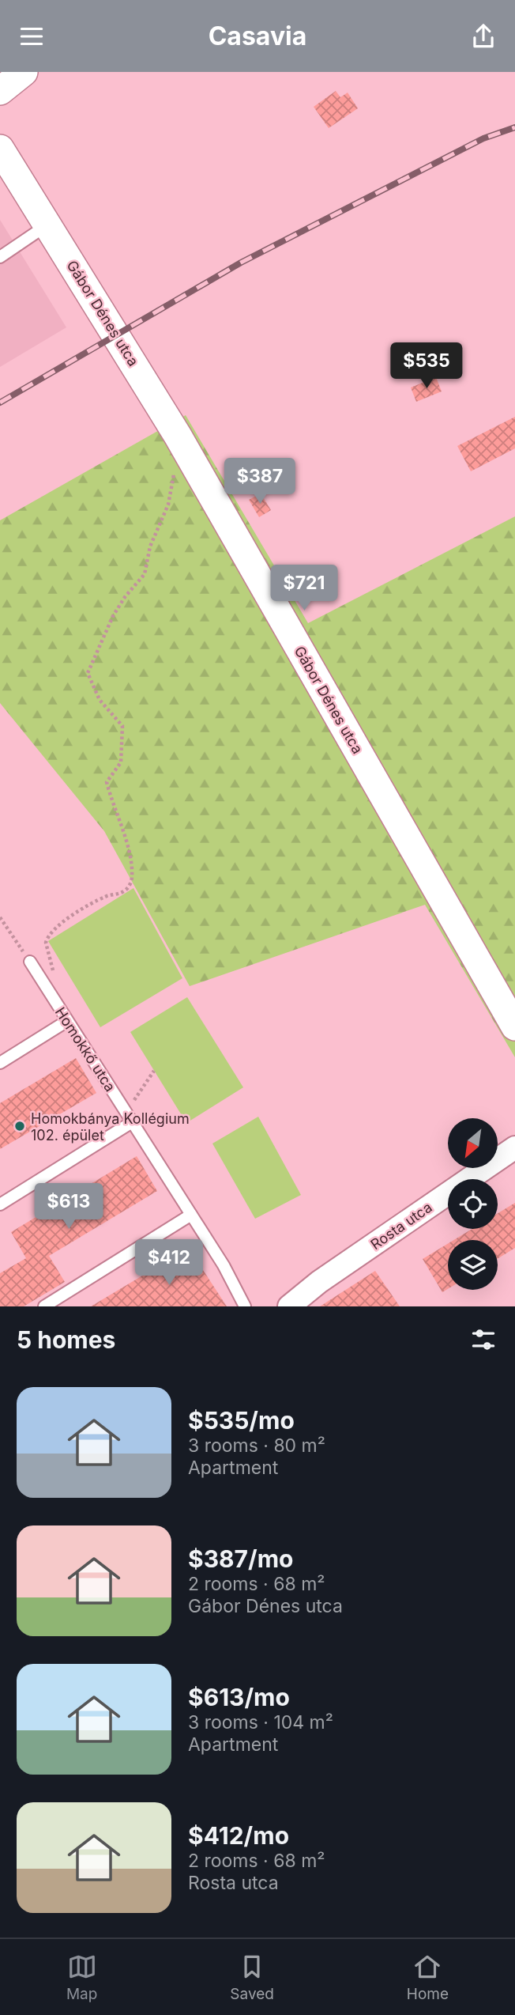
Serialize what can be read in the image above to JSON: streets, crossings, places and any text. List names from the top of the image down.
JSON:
{
  "streets": {
    "street": ["Gábor Dénes utca", "Rosta utca"],
    "lane": ["Homokkő utca"]
  },
  "places": ["Homokbánya Kollégium 102. épület"],
  "north": "bottom left",
  "page": {
    "header": "Casavia",
    "price": [
      "$535",
      "$387",
      "$721",
      "$613",
      "$412"
    ],
    "heading": "5 homes",
    "list": [
      {
        "name": "$535/mo",
        "note": "3 rooms · 80 m² · Apartment"
      },
      {
        "name": "$387/mo",
        "note": "2 rooms · 68 m² · Gábor Dénes utca"
      },
      {
        "name": "$613/mo",
        "note": "3 rooms · 104 m² · Apartment"
      },
      {
        "name": "$412/mo",
        "note": "2 rooms · 68 m² · Rosta utca"
      }
    ],
    "tabs": ["Map", "Saved", "Home"]
  }
}
